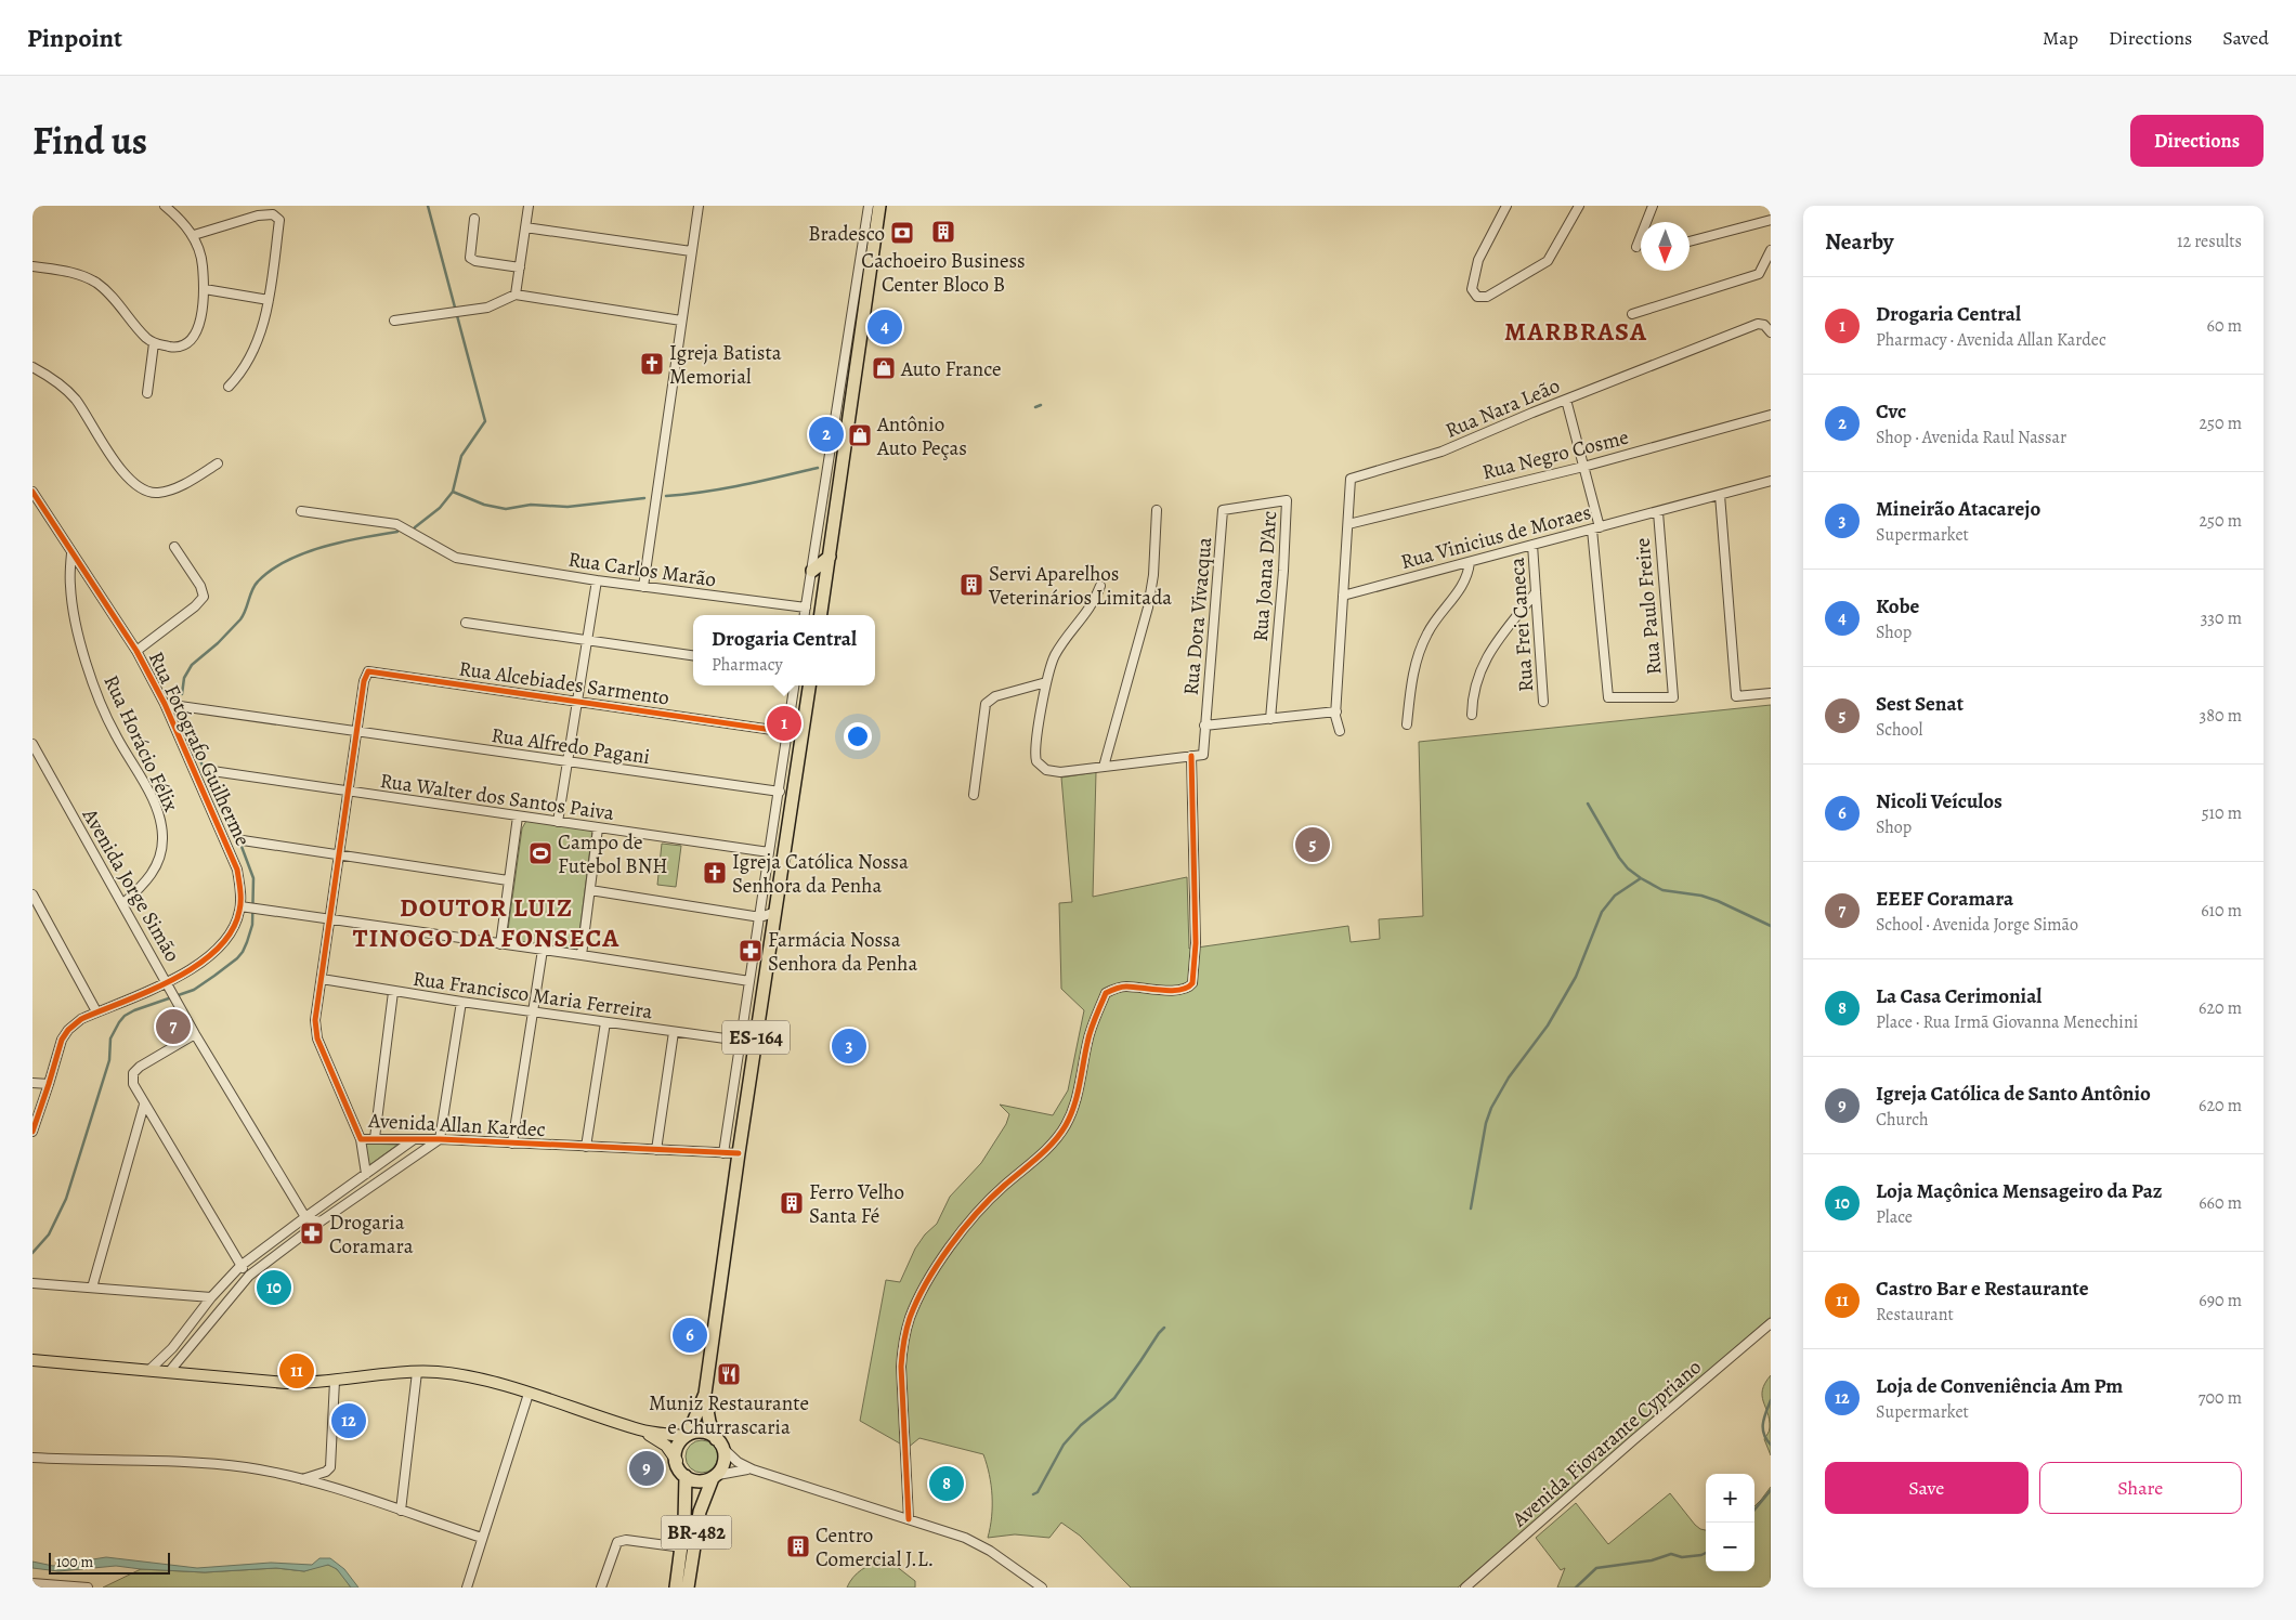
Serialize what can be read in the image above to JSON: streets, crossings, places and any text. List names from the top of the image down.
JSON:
{
  "streets": {
    "highway": ["ES-164", "BR-482"],
    "street": [
      "Rua Nara Leão",
      "Rua Negro Cosme",
      "Rua Vinicius de Moraes",
      "Rua Carlos Marão",
      "Rua Joana D'Arc",
      "Rua Paulo Freire",
      "Rua Dora Vivacqua",
      "Rua Frei Caneca",
      "Rua Alcebiades Sarmento",
      "Rua Horácio Félix",
      "Rua Alfredo Pagani",
      "Rua Fotógrafo Guilherme",
      "Rua Walter dos Santos Paiva",
      "Avenida Jorge Simão",
      "Rua Francisco Maria Ferreira",
      "Avenida Allan Kardec",
      "Avenida Fiovarante Cypriano"
    ]
  },
  "crossings": [
    ["Rua Nara Leão", "Rua Negro Cosme"],
    ["Rua Nara Leão", "Rua Vinicius de Moraes"],
    ["Rua Vinicius de Moraes", "Rua Paulo Freire"],
    ["Rua Vinicius de Moraes", "Rua Frei Caneca"],
    ["Rua Joana D'Arc", "Rua Dora Vivacqua"],
    ["Rua Alcebiades Sarmento", "Avenida Allan Kardec"],
    ["Rua Horácio Félix", "Rua Fotógrafo Guilherme"],
    ["Rua Horácio Félix", "Avenida Jorge Simão"],
    ["Rua Alfredo Pagani", "Rua Fotógrafo Guilherme"],
    ["Rua Alfredo Pagani", "Avenida Allan Kardec"],
    ["Rua Fotógrafo Guilherme", "Avenida Jorge Simão"],
    ["Rua Walter dos Santos Paiva", "Avenida Allan Kardec"],
    ["Rua Francisco Maria Ferreira", "Avenida Allan Kardec"],
    ["ES-164", "Avenida Allan Kardec"]
  ],
  "districts": ["MARBRASA", "DOUTOR LUIZ TINOCO DA FONSECA"],
  "places": {
    "building": [
      "Cachoeiro Business Center Bloco B",
      "Servi Aparelhos Veterinários Limitada",
      "Ferro Velho Santa Fé",
      "Centro Comercial J.L."
    ],
    "bank": ["Bradesco"],
    "church": ["Igreja Batista Memorial", "Igreja Católica Nossa Senhora da Penha"],
    "shop": ["Auto France", "Antônio Auto Peças"],
    "sports": ["Campo de Futebol BNH"],
    "pharmacy": ["Farmácia Nossa Senhora da Penha", "Drogaria Coramara"],
    "restaurant": ["Muniz Restaurante e Churrascaria"]
  },
  "scale_bar": "100 m",
  "north": "bottom",
  "page": {
    "header": "Pinpoint",
    "nav": ["Map", "Directions", "Saved"],
    "title": "Find us",
    "buttons": [
      "Directions",
      ["Save", "Share"]
    ],
    "heading": ["Nearby", "12 results"],
    "list": [
      {
        "mark": "1",
        "name": "Drogaria Central",
        "note": "Pharmacy · Avenida Allan Kardec",
        "value": "60 m"
      },
      {
        "mark": "2",
        "name": "Cvc",
        "note": "Shop · Avenida Raul Nassar",
        "value": "250 m"
      },
      {
        "mark": "3",
        "name": "Mineirão Atacarejo",
        "note": "Supermarket",
        "value": "250 m"
      },
      {
        "mark": "4",
        "name": "Kobe",
        "note": "Shop",
        "value": "330 m"
      },
      {
        "mark": "5",
        "name": "Sest Senat",
        "note": "School",
        "value": "380 m"
      },
      {
        "mark": "6",
        "name": "Nicoli Veículos",
        "note": "Shop",
        "value": "510 m"
      },
      {
        "mark": "7",
        "name": "EEEF Coramara",
        "note": "School · Avenida Jorge Simão",
        "value": "610 m"
      },
      {
        "mark": "8",
        "name": "La Casa Cerimonial",
        "note": "Place · Rua Irmã Giovanna Menechini",
        "value": "620 m"
      },
      {
        "mark": "9",
        "name": "Igreja Católica de Santo Antônio",
        "note": "Church",
        "value": "620 m"
      },
      {
        "mark": "10",
        "name": "Loja Maçônica Mensageiro da Paz",
        "note": "Place",
        "value": "660 m"
      },
      {
        "mark": "11",
        "name": "Castro Bar e Restaurante",
        "note": "Restaurant",
        "value": "690 m"
      },
      {
        "mark": "12",
        "name": "Loja de Conveniência Am Pm",
        "note": "Supermarket",
        "value": "700 m"
      }
    ],
    "pins": [
      "4",
      "2",
      "1",
      "5",
      "7",
      "3",
      "10",
      "6",
      "11",
      "12",
      "9",
      "8"
    ],
    "popup": ["Drogaria Central", "Pharmacy"],
    "map_buttons": ["+", "−"],
    "scale": "100 m"
  }
}
